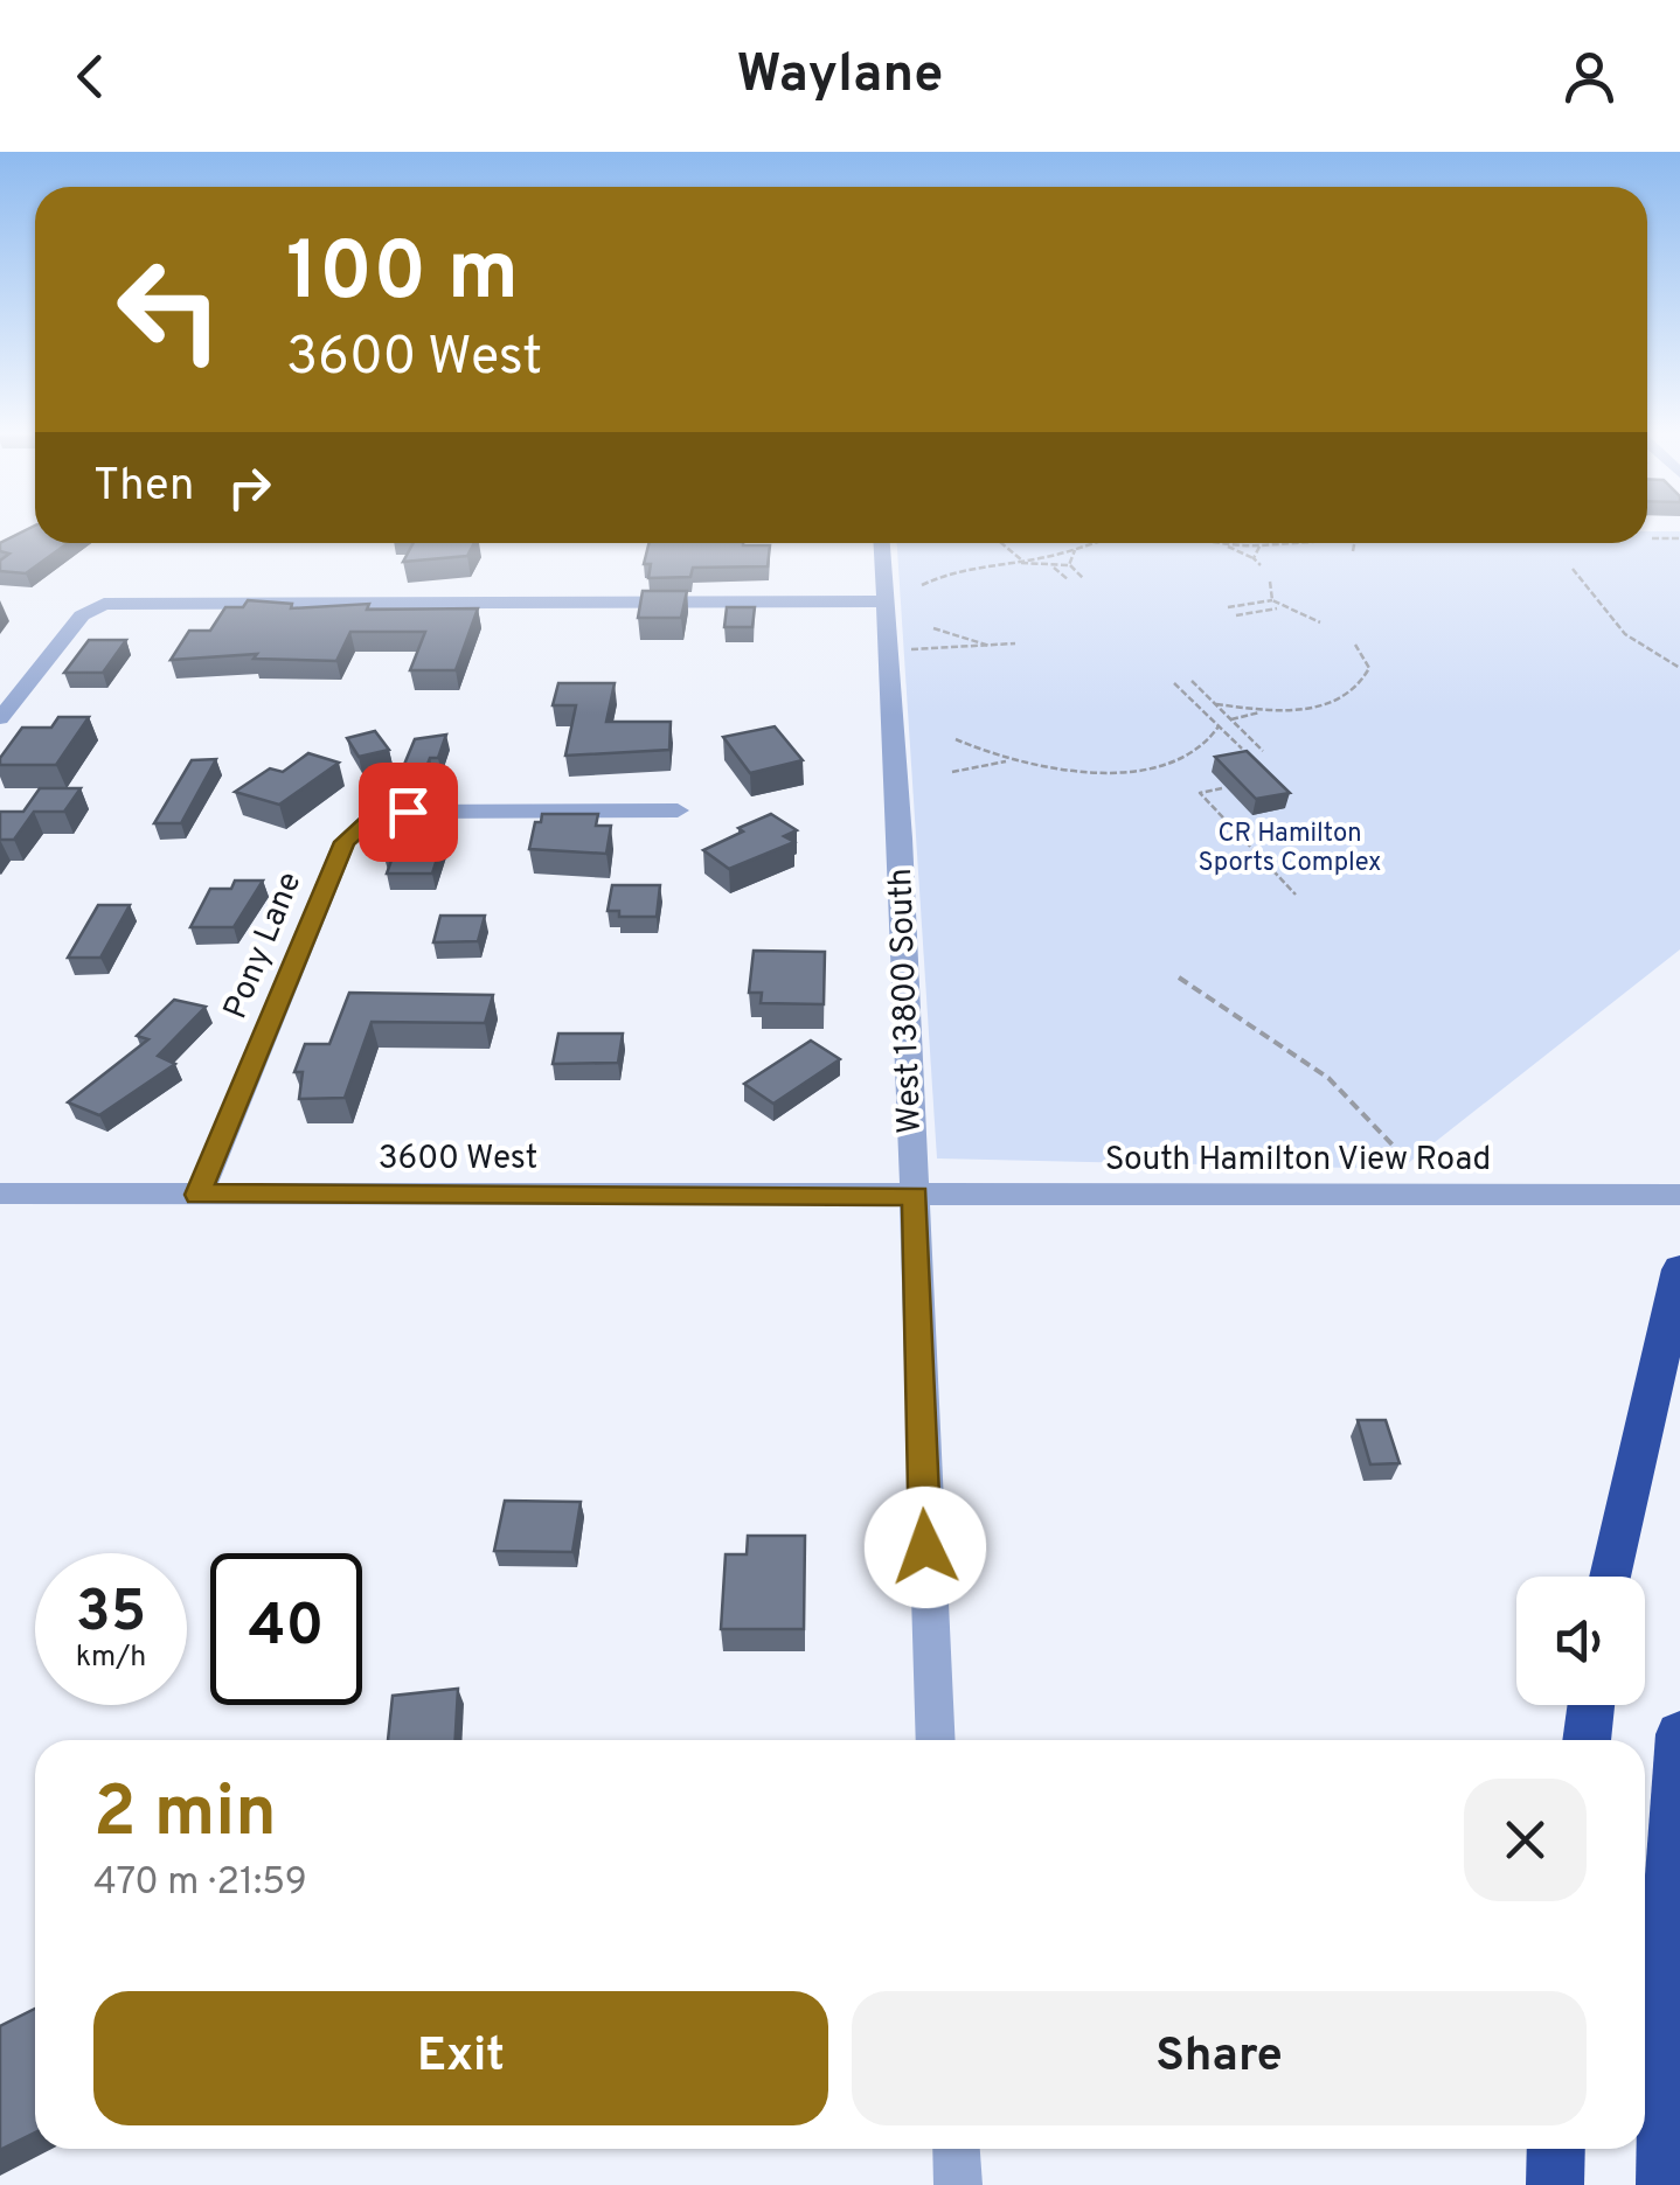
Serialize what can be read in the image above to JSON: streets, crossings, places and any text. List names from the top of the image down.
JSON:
{
  "streets": {
    "street": [
      "Pony Lane",
      "West 13800 South",
      "3600 West",
      "South Hamilton View Road"
    ]
  },
  "crossings": [
    ["Pony Lane", "3600 West"],
    ["West 13800 South", "3600 West"],
    ["West 13800 South", "South Hamilton View Road"],
    ["3600 West", "South Hamilton View Road"]
  ],
  "parks": ["CR Hamilton Sports Complex"],
  "page": {
    "header": "Waylane",
    "turn": ["100 m", "3600 West"],
    "then": "Then",
    "speed": "35 km/h",
    "limit": "40",
    "heading": ["2 min", "470 m · 21:59"],
    "buttons": ["Exit", "Share"]
  }
}
